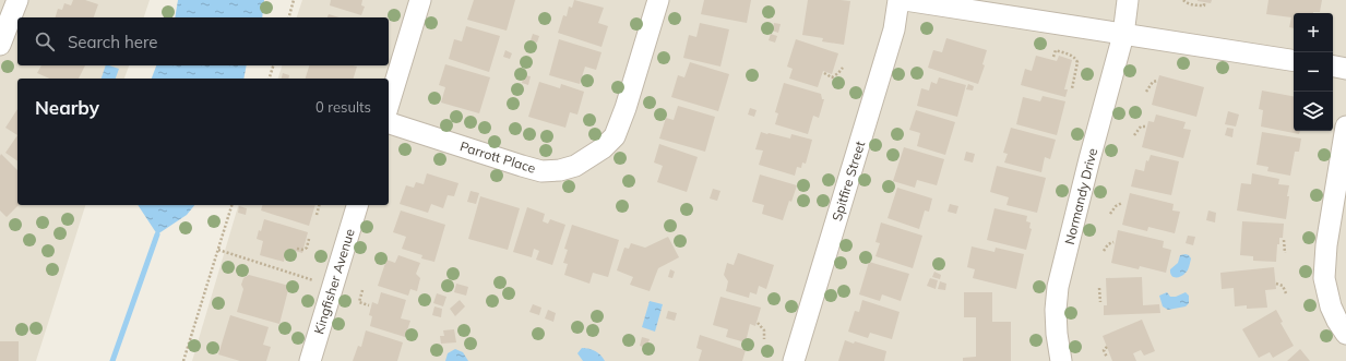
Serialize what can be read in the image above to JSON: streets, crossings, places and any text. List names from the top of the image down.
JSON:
{
  "streets": {
    "street": [
      "Parrott Place",
      "Spitfire Street",
      "Normandy Drive",
      "Kingfisher Avenue"
    ]
  },
  "page": {
    "map_buttons": ["+", "−"],
    "search": "Search here",
    "heading": ["Nearby", "0 results"]
  }
}
